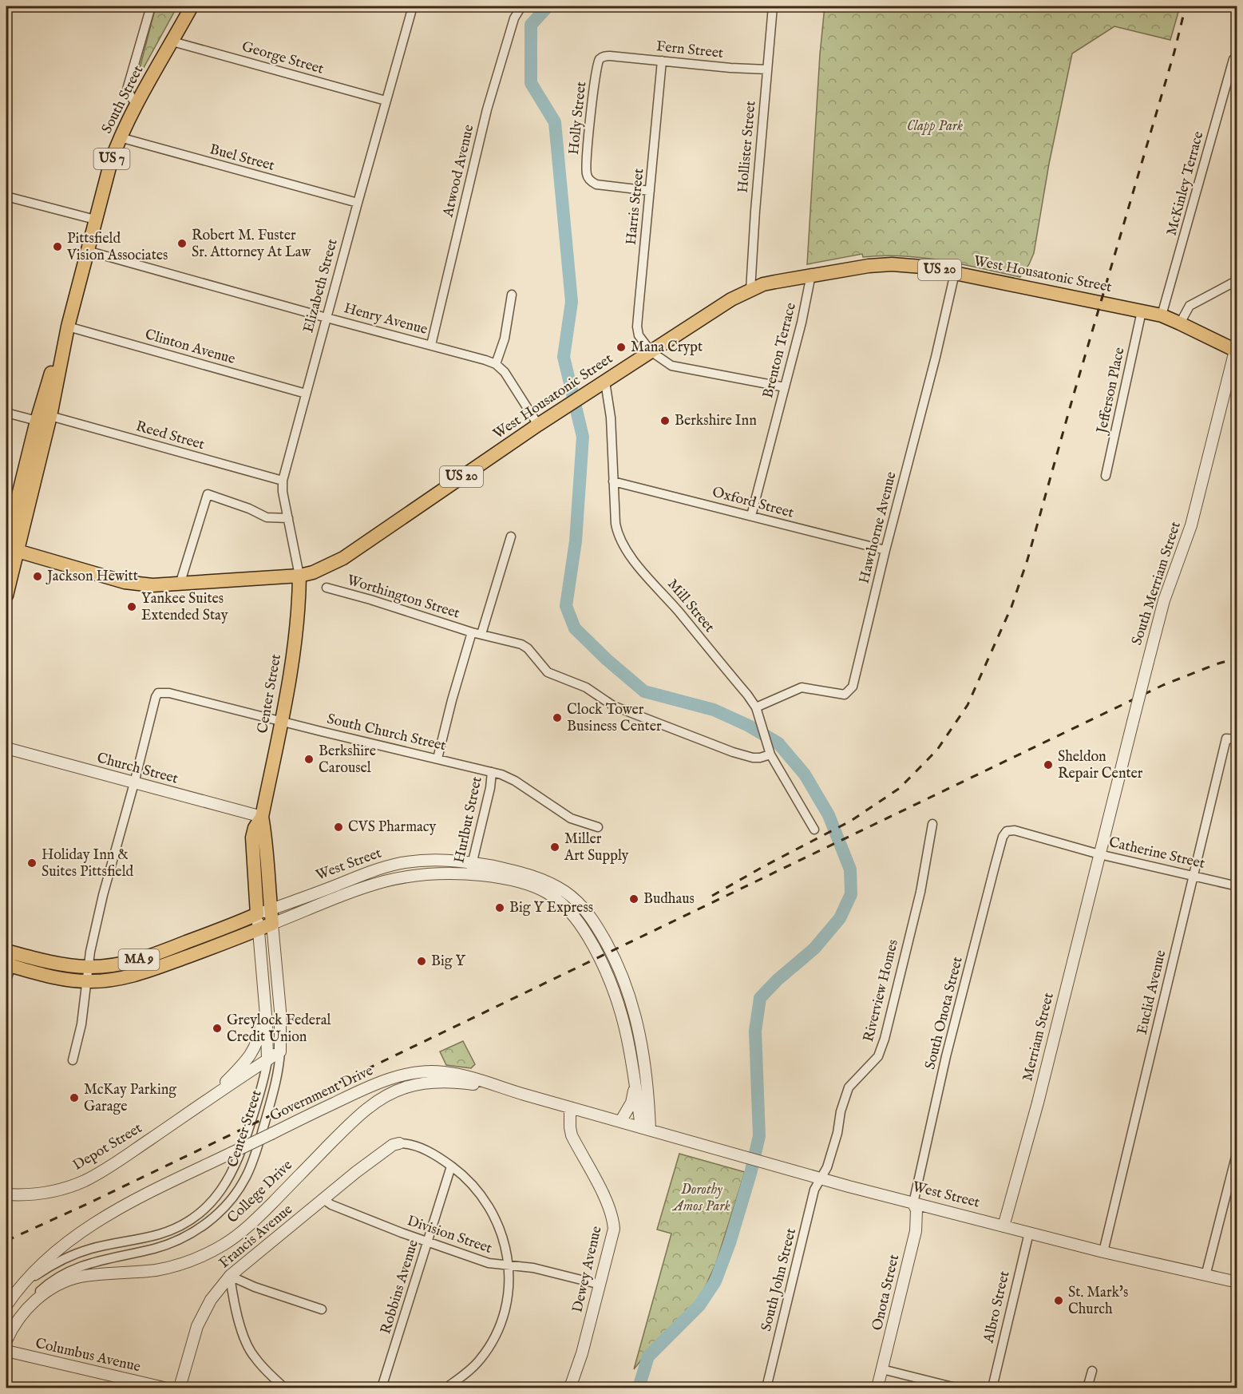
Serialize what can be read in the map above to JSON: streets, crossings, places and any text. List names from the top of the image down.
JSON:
{
  "streets": {
    "highway": [
      "South Street",
      "US 7",
      "US 20",
      "West Housatonic Street",
      "Center Street",
      "West Street",
      "MA 9"
    ],
    "street": [
      "Fern Street",
      "George Street",
      "Holly Street",
      "Hollister Street",
      "Buel Street",
      "Atwood Avenue",
      "McKinley Terrace",
      "Harris Street",
      "Elizabeth Street",
      "Henry Avenue",
      "Clinton Avenue",
      "Brenton Terrace",
      "Jefferson Place",
      "Reed Street",
      "Oxford Street",
      "Hawthorne Avenue",
      "South Merriam Street",
      "Worthington Street",
      "Mill Street",
      "South Church Street",
      "Church Street",
      "Hurlbut Street",
      "Catherine Street",
      "Riverview Homes",
      "Euclid Avenue",
      "South Onota Street",
      "Merriam Street",
      "Government Drive",
      "Depot Street",
      "College Drive",
      "Division Street",
      "Francis Avenue",
      "Dewey Avenue",
      "South John Street",
      "Robbins Avenue",
      "Onota Street",
      "Albro Street",
      "Columbus Avenue"
    ]
  },
  "crossings": [
    ["Fern Street", "Holly Street"],
    ["Fern Street", "Hollister Street"],
    ["Fern Street", "Harris Street"],
    ["George Street", "South Street"],
    ["George Street", "Elizabeth Street"],
    ["South Street", "Buel Street"],
    ["South Street", "West Housatonic Street"],
    ["South Street", "Henry Avenue"],
    ["South Street", "Clinton Avenue"],
    ["South Street", "Reed Street"],
    ["Holly Street", "Harris Street"],
    ["Hollister Street", "West Housatonic Street"],
    ["Buel Street", "Elizabeth Street"],
    ["Atwood Avenue", "Henry Avenue"],
    ["McKinley Terrace", "West Housatonic Street"],
    ["Harris Street", "West Housatonic Street"],
    ["West Housatonic Street", "Elizabeth Street"],
    ["West Housatonic Street", "Brenton Terrace"],
    ["West Housatonic Street", "Jefferson Place"],
    ["West Housatonic Street", "Hawthorne Avenue"],
    ["West Housatonic Street", "South Merriam Street"],
    ["West Housatonic Street", "Mill Street"],
    ["West Housatonic Street", "Center Street"],
    ["Elizabeth Street", "Henry Avenue"],
    ["Elizabeth Street", "Clinton Avenue"],
    ["Elizabeth Street", "Reed Street"],
    ["Elizabeth Street", "Center Street"],
    ["Brenton Terrace", "Oxford Street"],
    ["Oxford Street", "Hawthorne Avenue"],
    ["Oxford Street", "Mill Street"],
    ["Hawthorne Avenue", "Mill Street"],
    ["South Merriam Street", "Catherine Street"],
    ["South Merriam Street", "Merriam Street"],
    ["Worthington Street", "Mill Street"],
    ["Center Street", "South Church Street"],
    ["Center Street", "Church Street"],
    ["Center Street", "West Street"],
    ["Center Street", "Government Drive"],
    ["Center Street", "Depot Street"],
    ["Center Street", "College Drive"],
    ["South Church Street", "Church Street"],
    ["South Church Street", "Hurlbut Street"],
    ["Hurlbut Street", "West Street"],
    ["Catherine Street", "Euclid Avenue"],
    ["Catherine Street", "South Onota Street"],
    ["Catherine Street", "Merriam Street"],
    ["West Street", "Riverview Homes"],
    ["West Street", "Euclid Avenue"],
    ["West Street", "South Onota Street"],
    ["West Street", "Merriam Street"],
    ["West Street", "Government Drive"],
    ["West Street", "South John Street"],
    ["West Street", "Onota Street"],
    ["West Street", "Albro Street"],
    ["Riverview Homes", "South John Street"],
    ["South Onota Street", "Onota Street"],
    ["Government Drive", "College Drive"],
    ["Government Drive", "Dewey Avenue"],
    ["Division Street", "Francis Avenue"],
    ["Division Street", "Dewey Avenue"],
    ["Division Street", "Robbins Avenue"]
  ],
  "parks": ["Clapp Park", "Dorothy Amos Park"],
  "places": [
    "Robert M. Fuster Sr. Attorney At Law",
    "Pittsfield Vision Associates",
    "Mana Crypt",
    "Berkshire Inn",
    "Jackson Hewitt",
    "Yankee Suites Extended Stay",
    "Clock Tower Business Center",
    "Berkshire Carousel",
    "Sheldon Repair Center",
    "CVS Pharmacy",
    "Miller Art Supply",
    "Holiday Inn & Suites Pittsfield",
    "Budhaus",
    "Big Y Express",
    "Big Y",
    "Greylock Federal Credit Union",
    "McKay Parking Garage",
    "St. Mark's Church"
  ]
}
